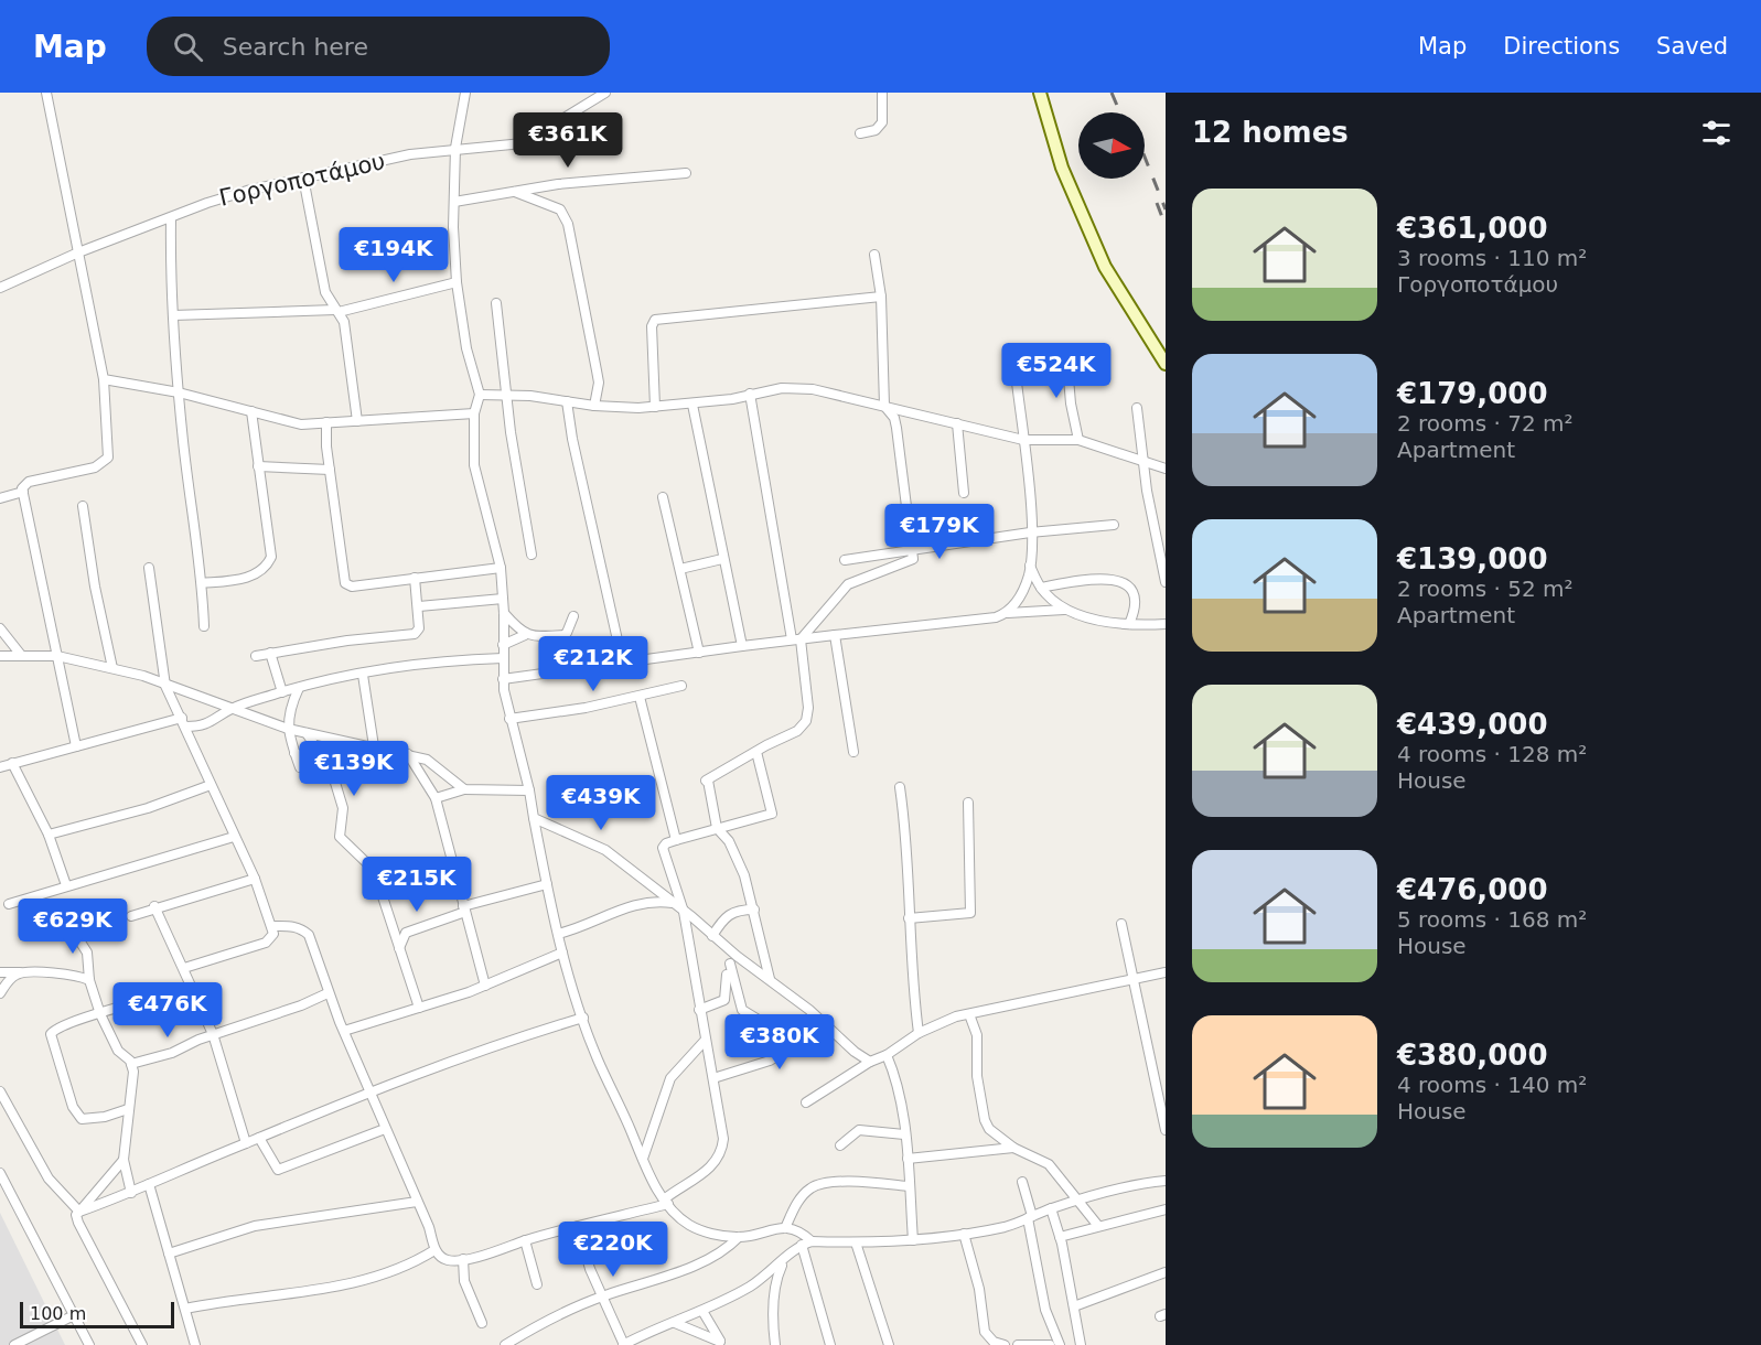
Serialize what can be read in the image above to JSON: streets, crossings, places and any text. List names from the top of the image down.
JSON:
{
  "streets": {
    "street": ["Γοργοποτάμου"]
  },
  "scale_bar": "100 m",
  "north": "right",
  "page": {
    "header": "Map",
    "search": "Search here",
    "nav": ["Map", "Directions", "Saved"],
    "heading": "12 homes",
    "price": [
      "€361K",
      "€194K",
      "€524K",
      "€179K",
      "€212K",
      "€139K",
      "€439K",
      "€215K",
      "€629K",
      "€476K",
      "€380K",
      "€220K"
    ],
    "list": [
      {
        "name": "€361,000",
        "note": "3 rooms · 110 m² · Γοργοποτάμου"
      },
      {
        "name": "€179,000",
        "note": "2 rooms · 72 m² · Apartment"
      },
      {
        "name": "€139,000",
        "note": "2 rooms · 52 m² · Apartment"
      },
      {
        "name": "€439,000",
        "note": "4 rooms · 128 m² · House"
      },
      {
        "name": "€476,000",
        "note": "5 rooms · 168 m² · House"
      },
      {
        "name": "€380,000",
        "note": "4 rooms · 140 m² · House"
      }
    ],
    "scale": "100 m"
  }
}
